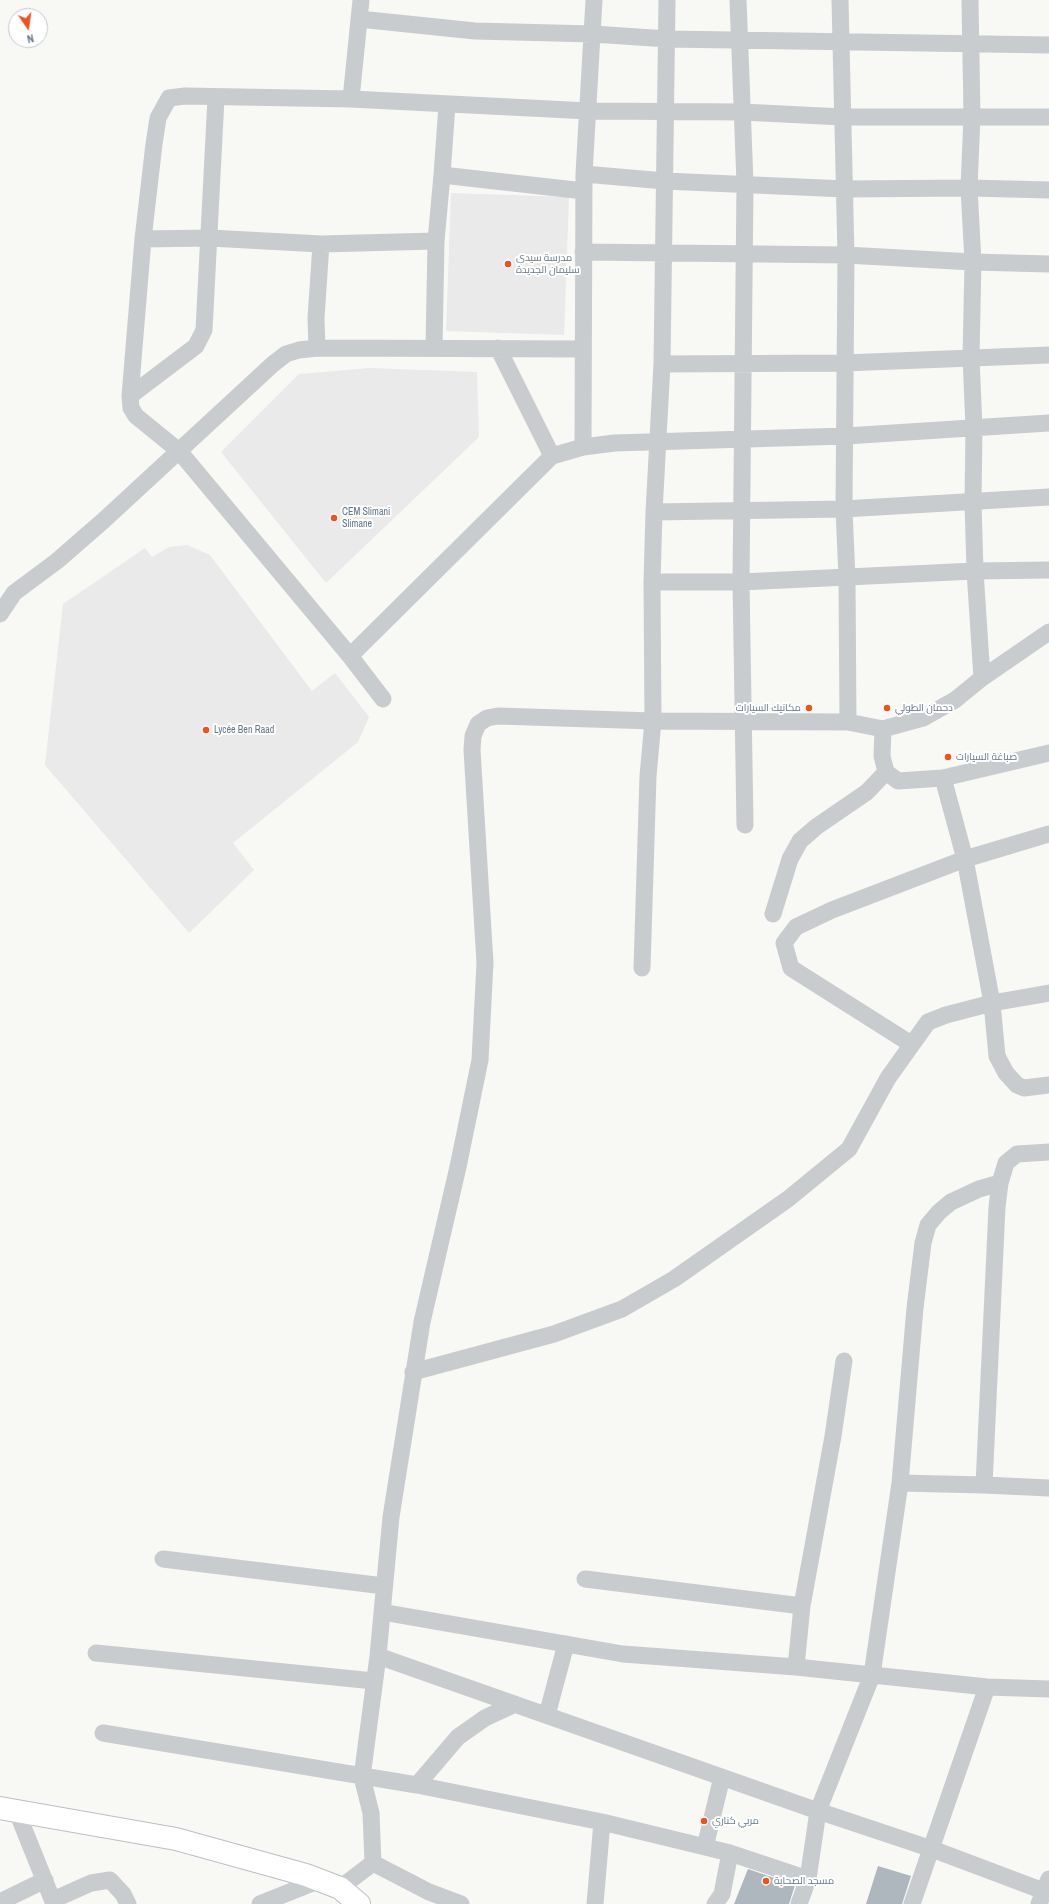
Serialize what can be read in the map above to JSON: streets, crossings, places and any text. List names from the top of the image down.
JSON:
{
  "places": [
    "مدرسة سيدي سليمان الجديدة",
    "CEM Slimani Slimane",
    "مكانيك السيارات",
    "دحمان الطولي",
    "Lycée Ben Raad",
    "صباغة السيارات",
    "مربي كناري",
    "مسجد الصحابة"
  ],
  "north": "bottom"
}
